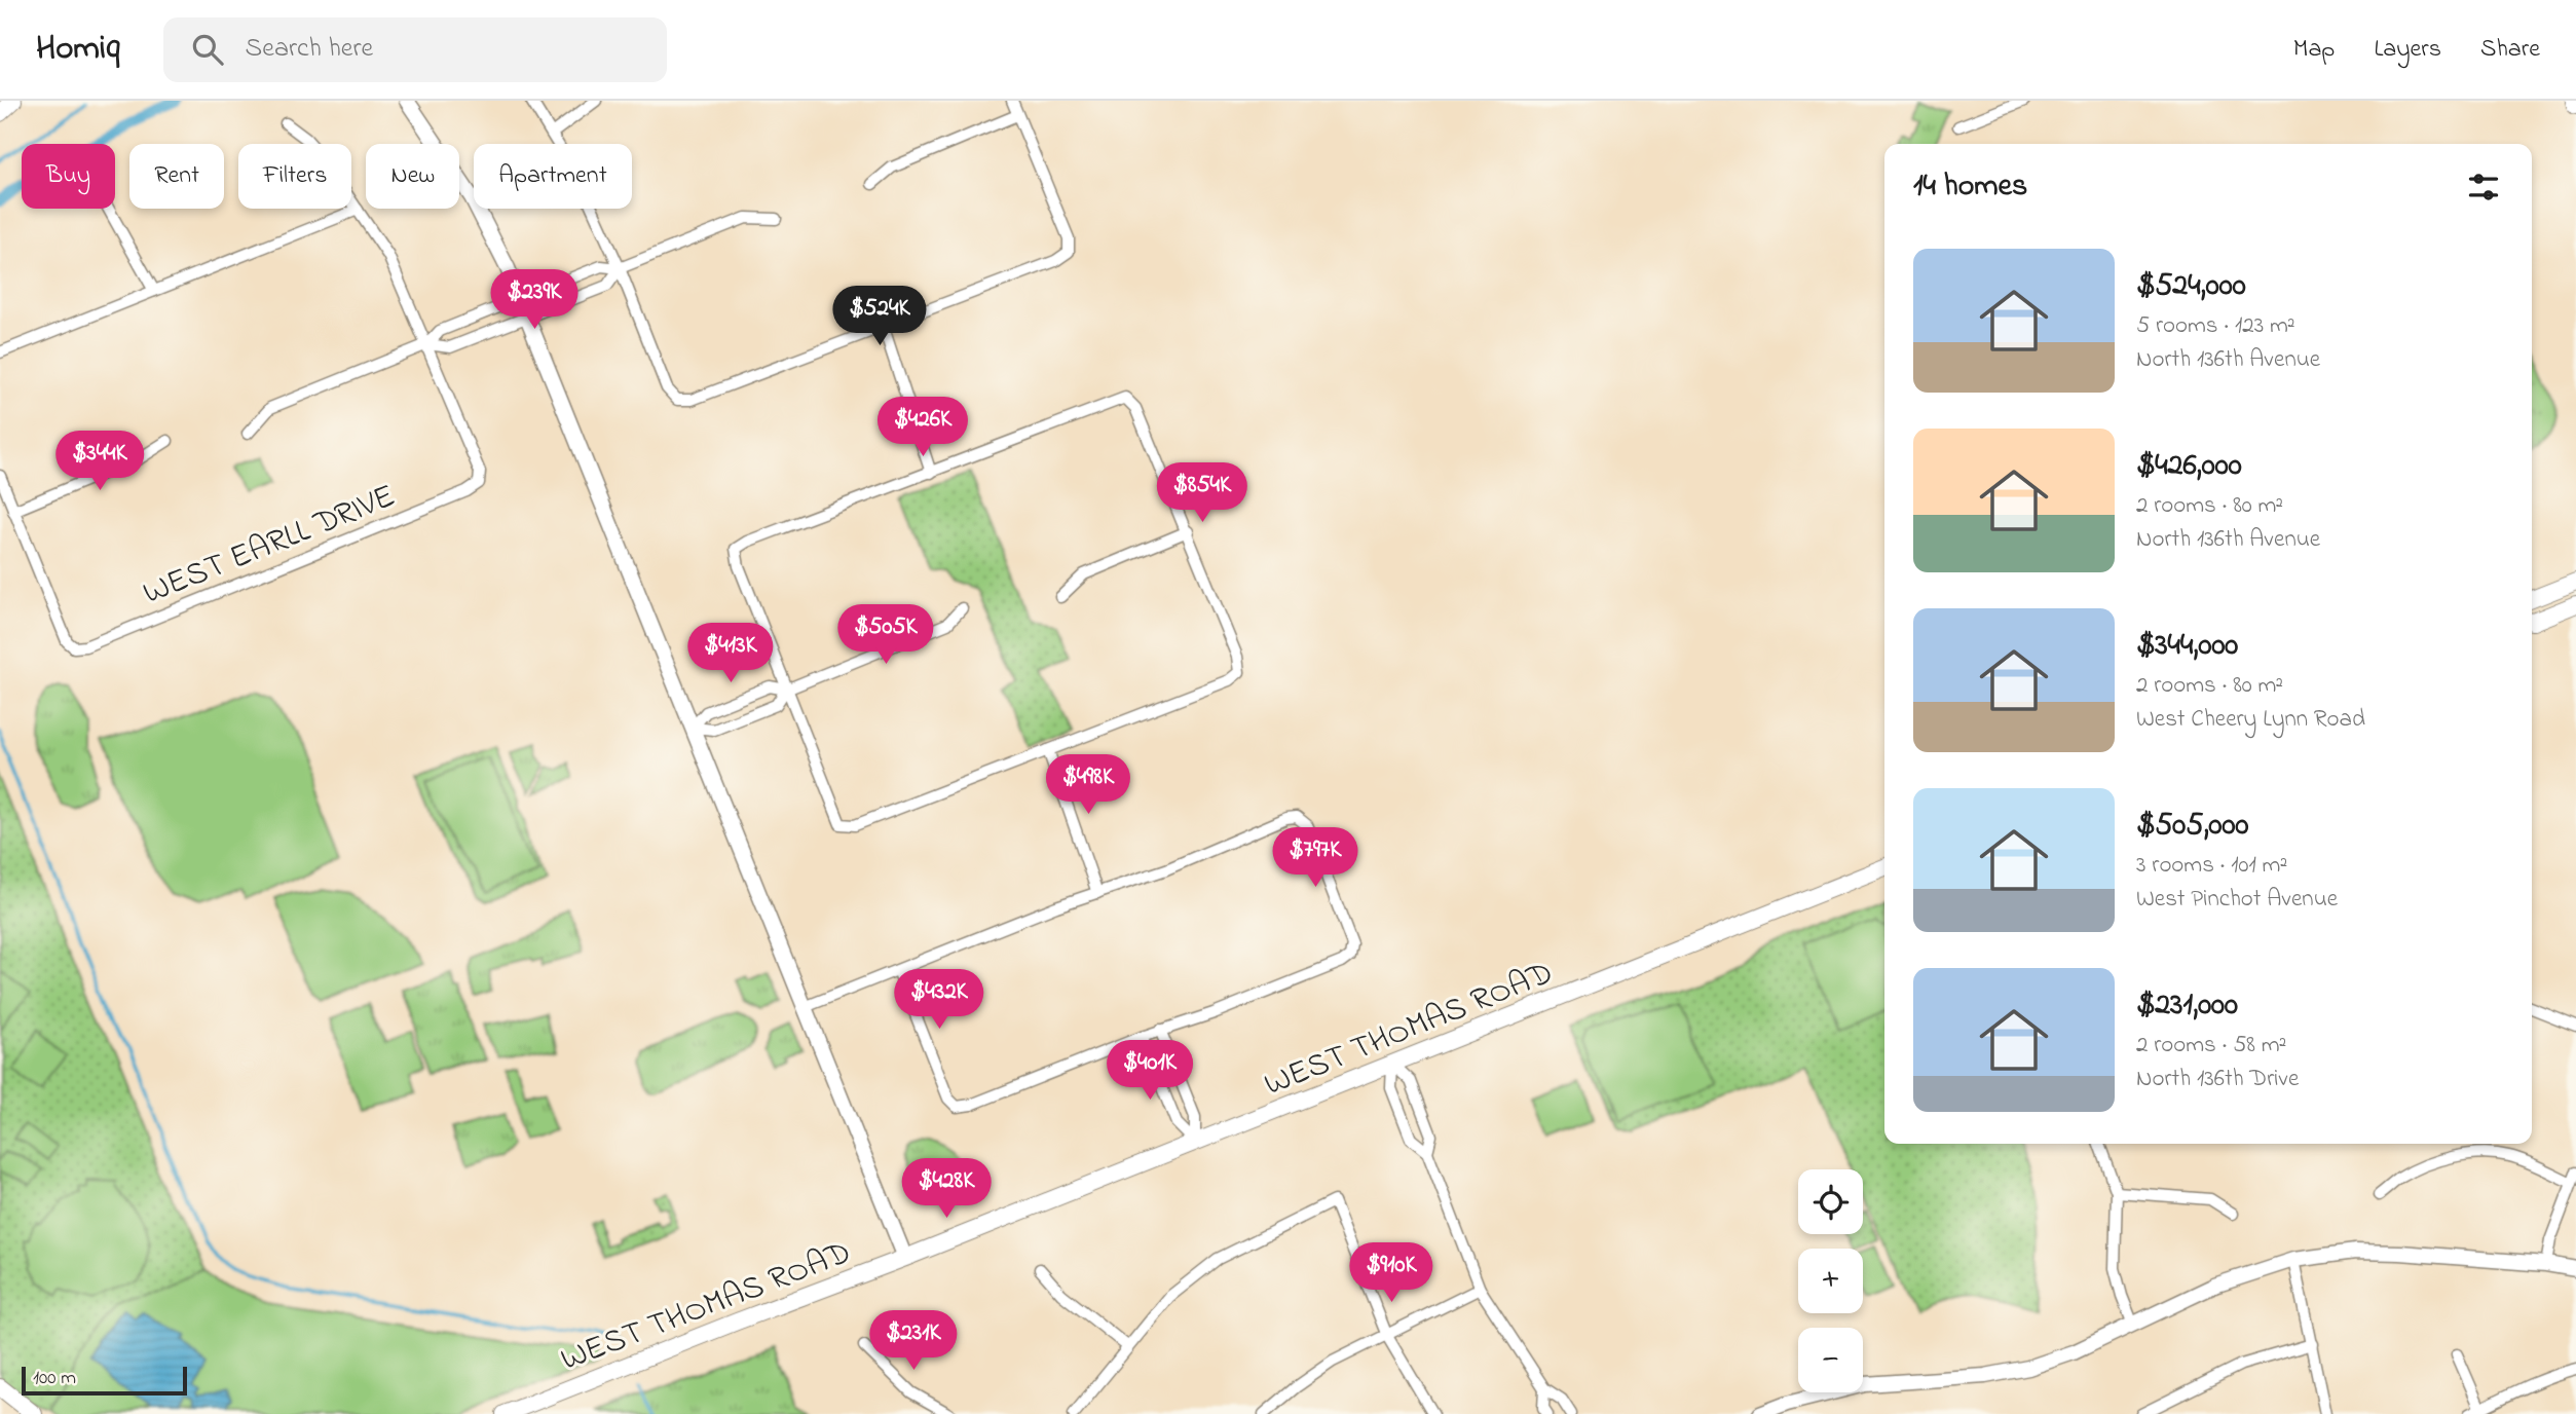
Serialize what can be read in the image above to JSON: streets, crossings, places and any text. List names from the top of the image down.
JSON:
{
  "streets": {
    "main road": ["WEST THOMAS ROAD"],
    "street": ["WEST EARLL DRIVE"]
  },
  "scale_bar": "100 m",
  "page": {
    "header": "Homiq",
    "search": "Search here",
    "nav": ["Map", "Layers", "Share"],
    "chip": [
      "Buy",
      "Rent",
      "Filters",
      "New",
      "Apartment"
    ],
    "heading": "14 homes",
    "list": [
      {
        "name": "$524,000",
        "note": "5 rooms · 123 m² · North 136th Avenue"
      },
      {
        "name": "$426,000",
        "note": "2 rooms · 80 m² · North 136th Avenue"
      },
      {
        "name": "$344,000",
        "note": "2 rooms · 80 m² · West Cheery Lynn Road"
      },
      {
        "name": "$505,000",
        "note": "3 rooms · 101 m² · West Pinchot Avenue"
      },
      {
        "name": "$231,000",
        "note": "2 rooms · 58 m² · North 136th Drive"
      }
    ],
    "price": [
      "$239K",
      "$524K",
      "$426K",
      "$344K",
      "$854K",
      "$505K",
      "$413K",
      "$498K",
      "$797K",
      "$432K",
      "$401K",
      "$428K",
      "$910K",
      "$231K"
    ],
    "map_buttons": ["+", "−"],
    "scale": "100 m"
  }
}
